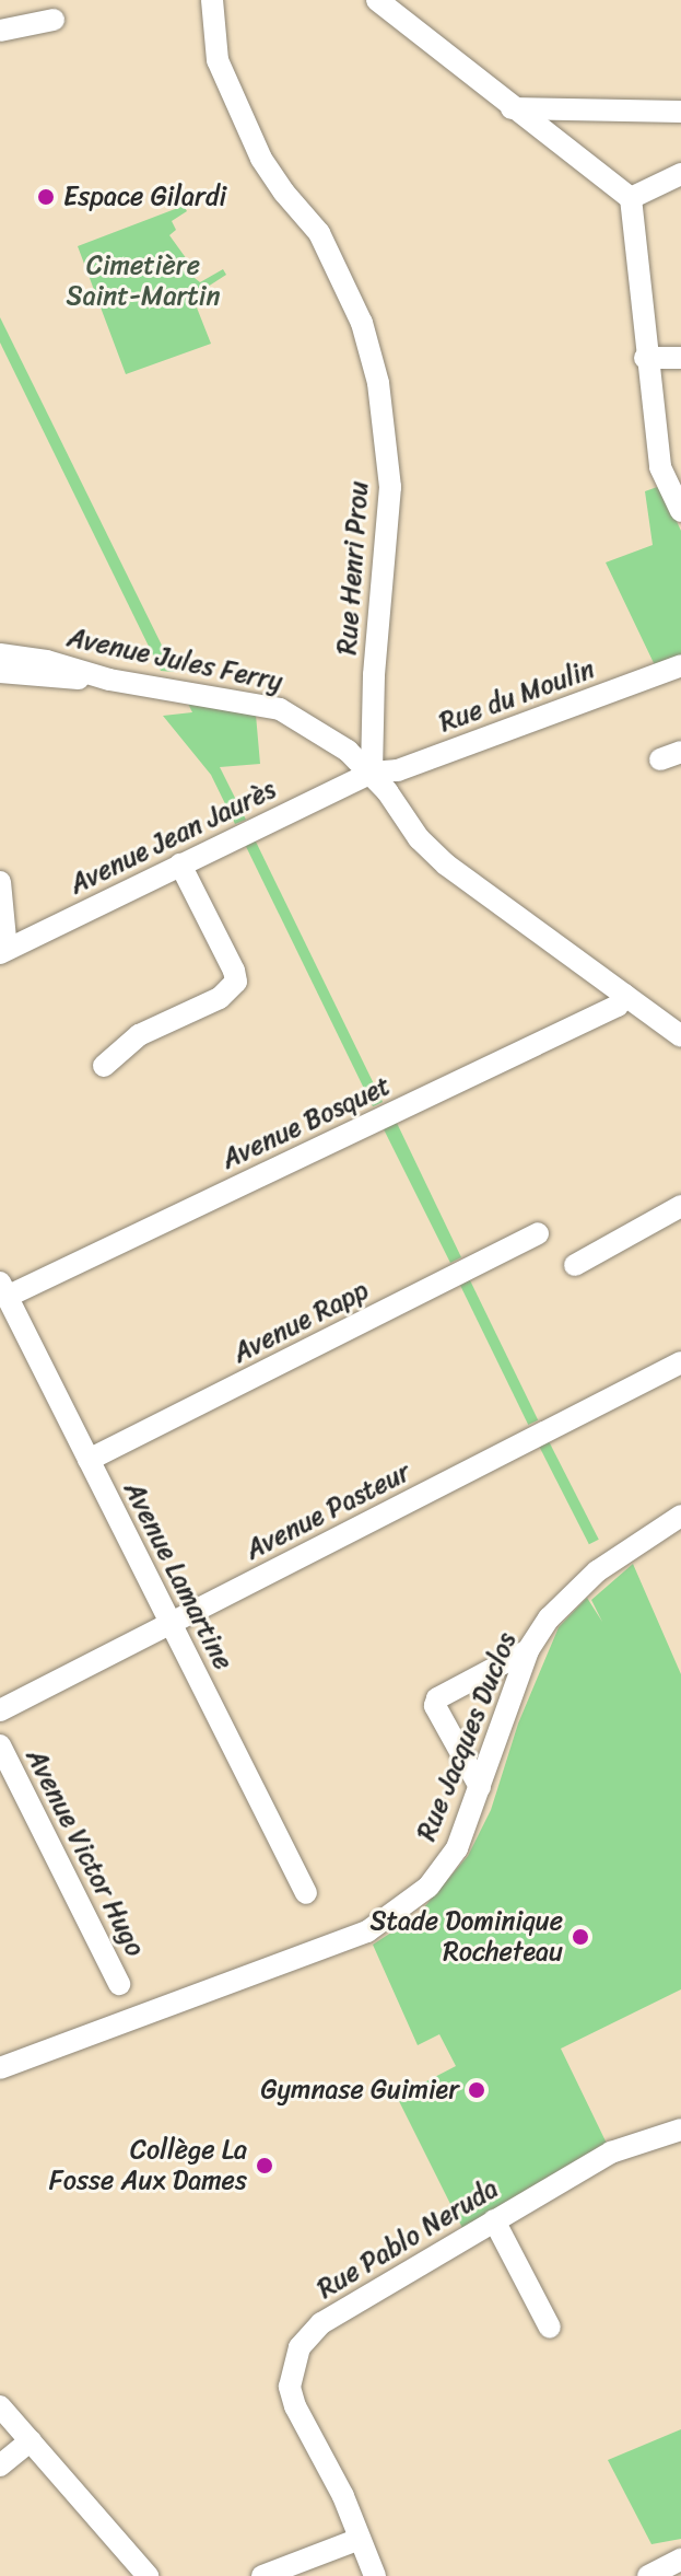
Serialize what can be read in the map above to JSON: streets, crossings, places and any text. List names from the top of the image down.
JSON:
{
  "streets": {
    "street": [
      "Rue Henri Prou",
      "Avenue Jules Ferry",
      "Rue du Moulin",
      "Avenue Jean Jaurès",
      "Avenue Bosquet",
      "Avenue Rapp",
      "Avenue Pasteur",
      "Avenue Lamartine",
      "Rue Jacques Duclos",
      "Avenue Victor Hugo",
      "Rue Pablo Neruda"
    ]
  },
  "crossings": [
    ["Rue Henri Prou", "Avenue Jules Ferry"],
    ["Rue Henri Prou", "Rue du Moulin"],
    ["Rue Henri Prou", "Avenue Jean Jaurès"],
    ["Avenue Jules Ferry", "Rue du Moulin"],
    ["Avenue Jules Ferry", "Avenue Jean Jaurès"],
    ["Rue du Moulin", "Avenue Jean Jaurès"],
    ["Avenue Bosquet", "Avenue Lamartine"],
    ["Avenue Rapp", "Avenue Lamartine"],
    ["Avenue Pasteur", "Avenue Lamartine"]
  ],
  "parks": ["Cimetière Saint-Martin"],
  "places": [
    "Espace Gilardi",
    "Stade Dominique Rocheteau",
    "Gymnase Guimier",
    "Collège La Fosse Aux Dames"
  ]
}
